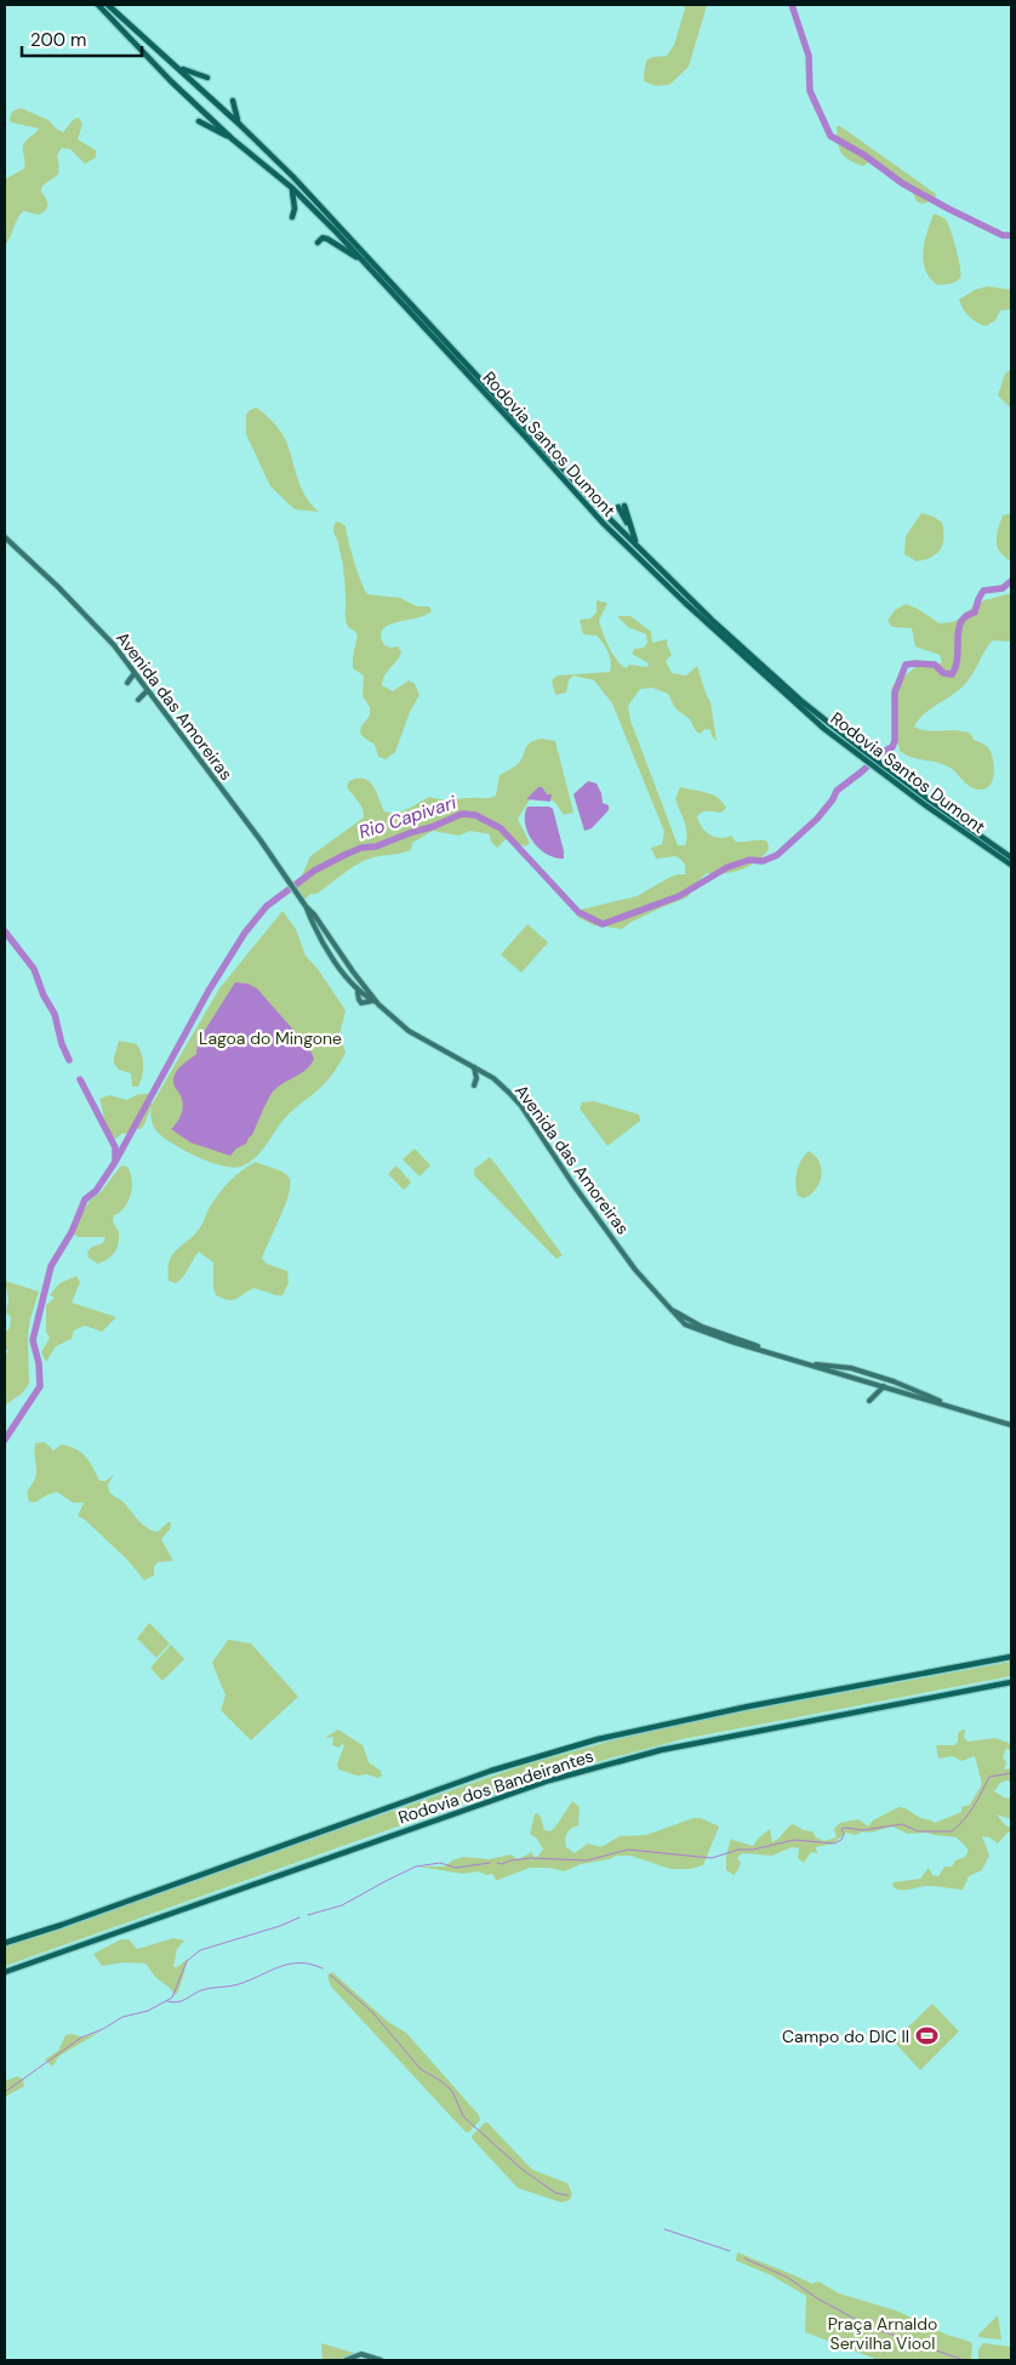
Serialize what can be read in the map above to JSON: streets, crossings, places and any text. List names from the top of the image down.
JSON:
{
  "streets": {
    "highway": ["Rodovia Santos Dumont", "Rodovia dos Bandeirantes"],
    "main road": ["Avenida das Amoreiras"]
  },
  "water": ["Rio Capivari"],
  "parks": ["Lagoa do Mingone", "Praça Arnaldo Servilha Viool"],
  "places": {
    "sports": ["Campo do DIC II"]
  },
  "scale_bar": "200 m"
}
